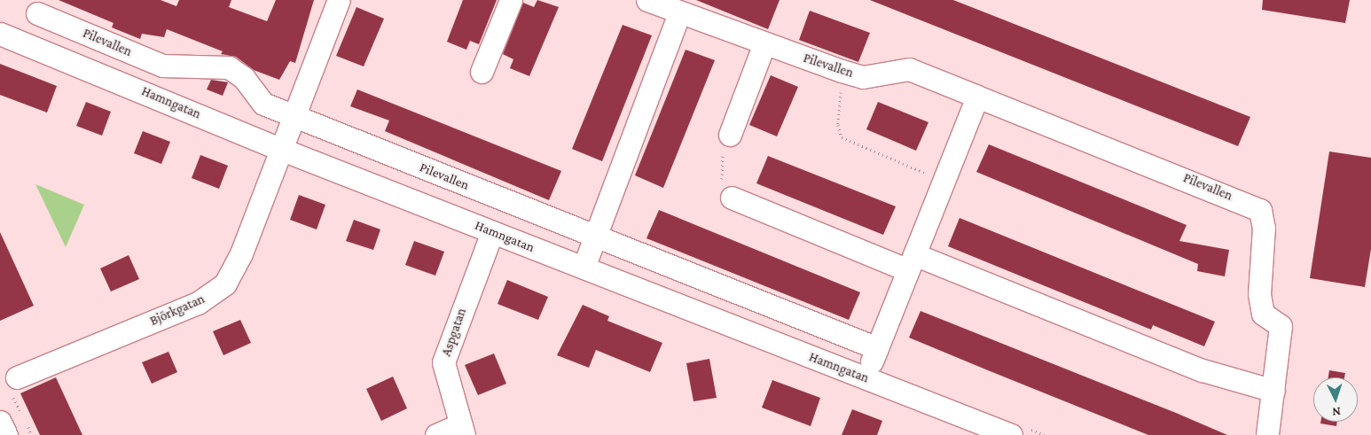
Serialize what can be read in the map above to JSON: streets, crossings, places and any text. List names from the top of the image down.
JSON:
{
  "streets": {
    "street": [
      "Pilevallen",
      "Hamngatan",
      "Björkgatan",
      "Aspgatan"
    ]
  },
  "crossings": [
    ["Hamngatan", "Björkgatan"],
    ["Hamngatan", "Aspgatan"]
  ],
  "north": "bottom"
}
